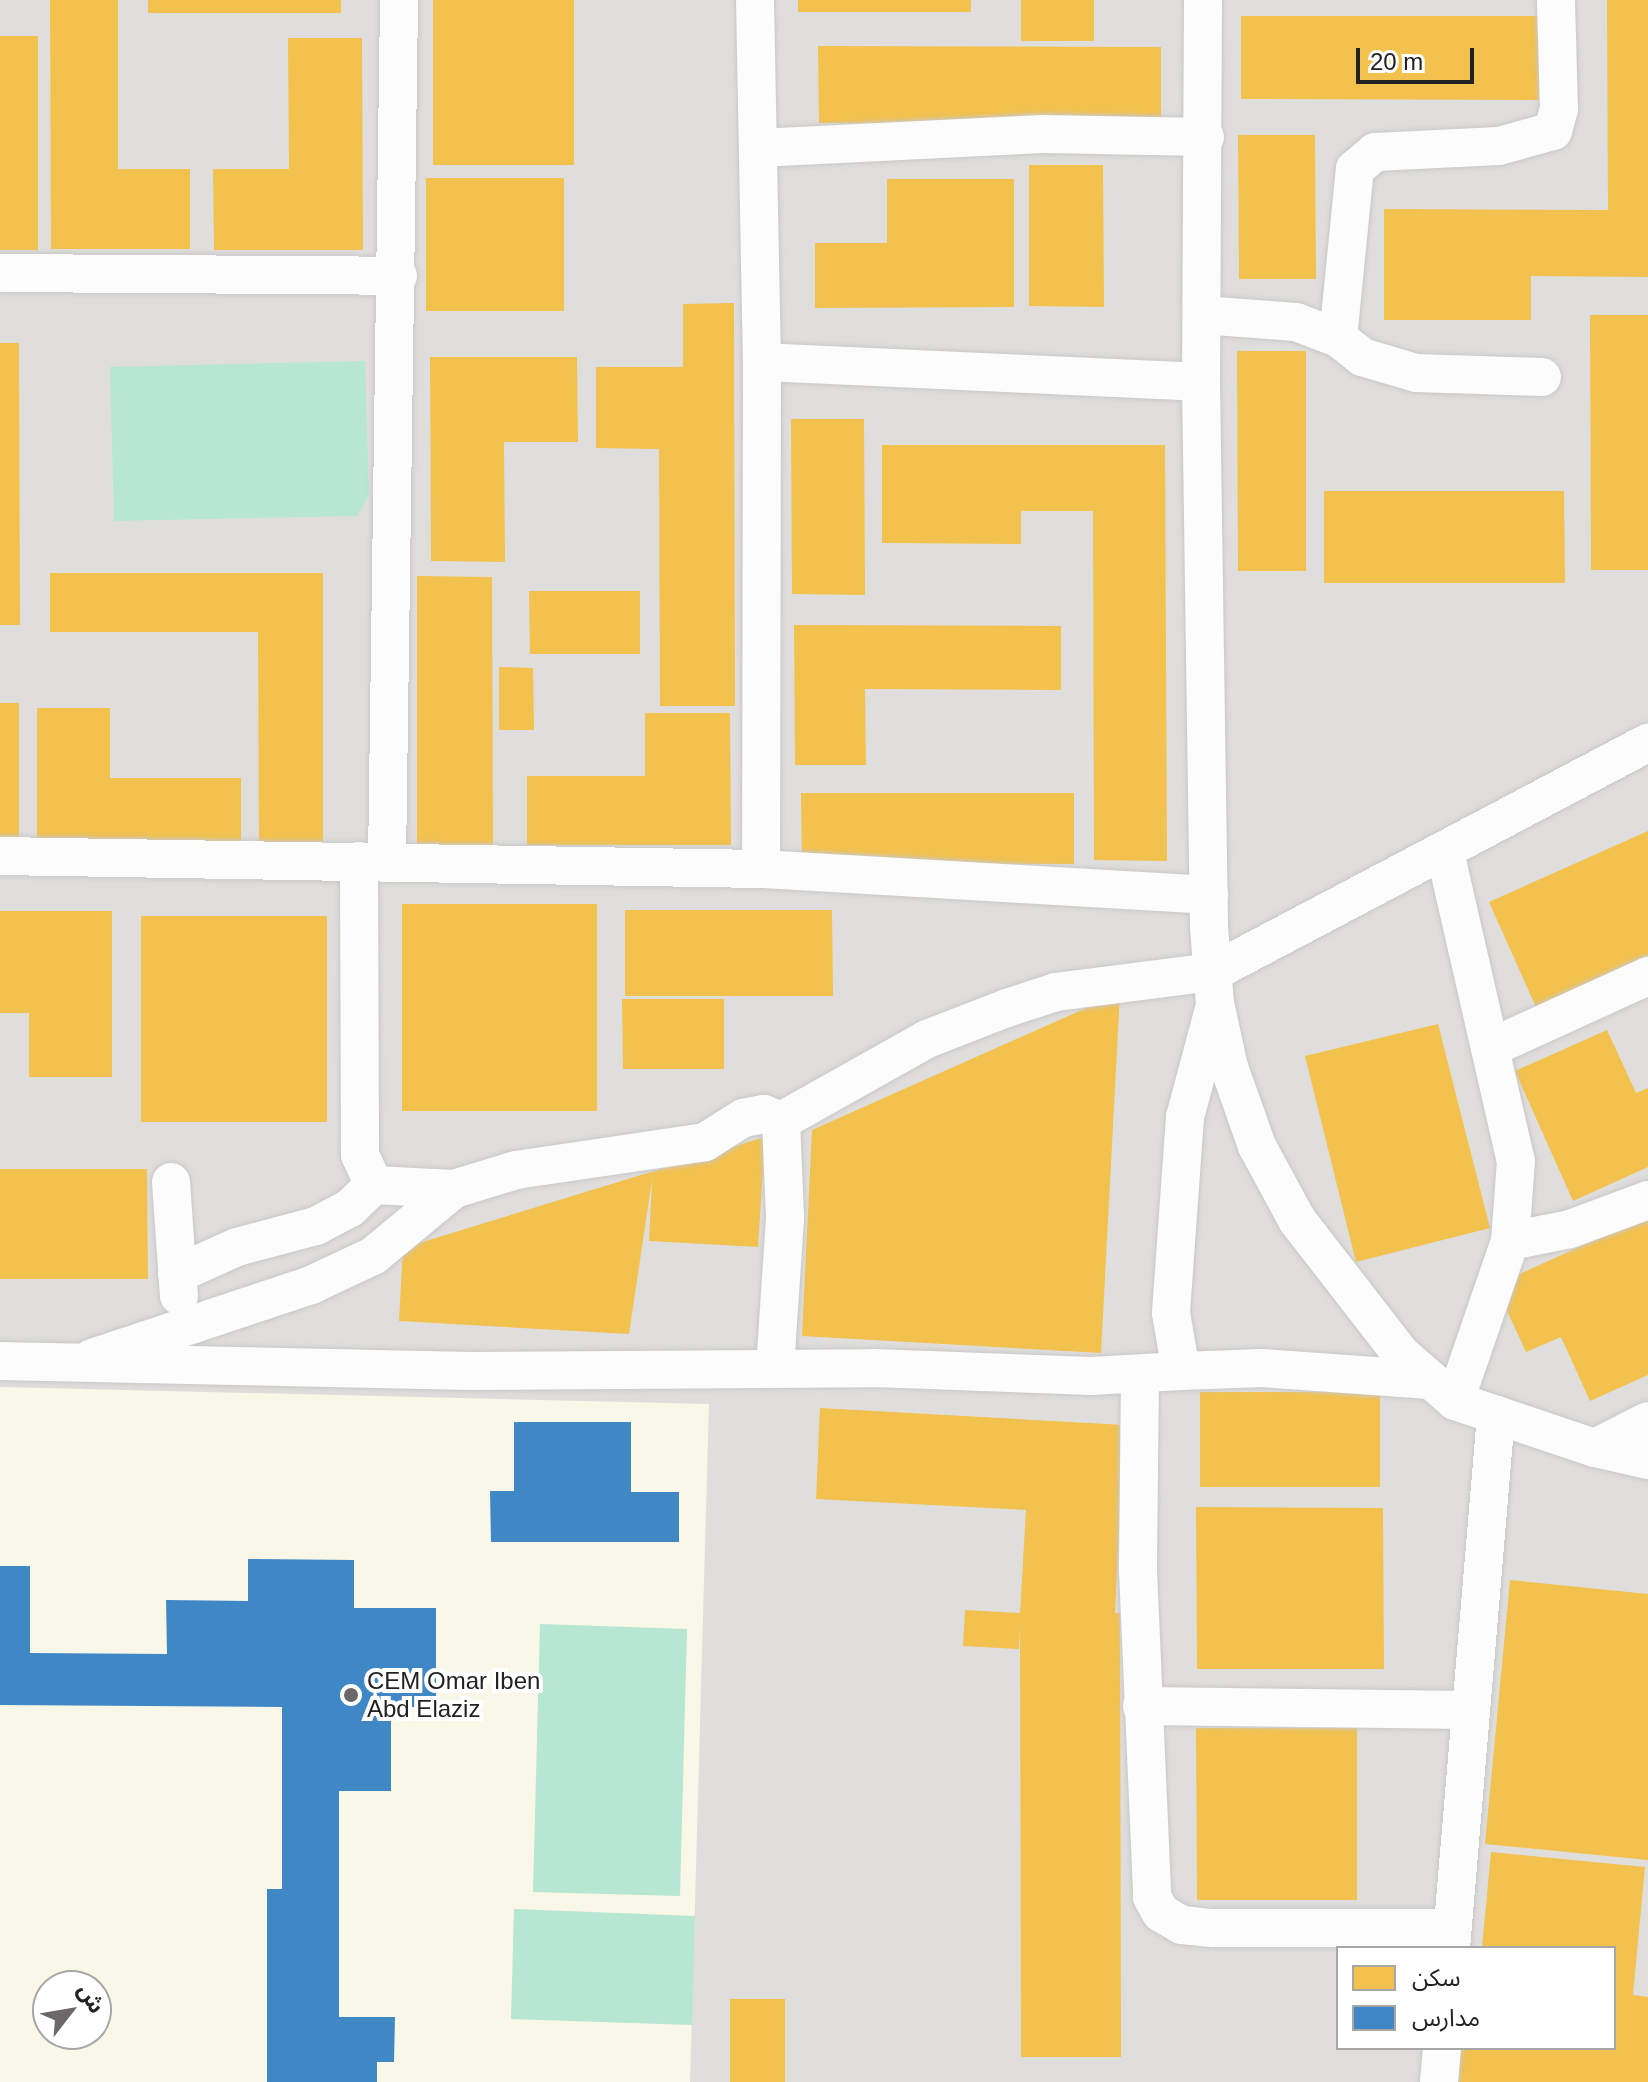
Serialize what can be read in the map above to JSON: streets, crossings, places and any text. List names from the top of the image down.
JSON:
{
  "places": ["CEM Omar Iben Abd Elaziz"],
  "legend": ["سكن", "مدارس"],
  "scale_bar": "20 m",
  "north": "top right"
}
